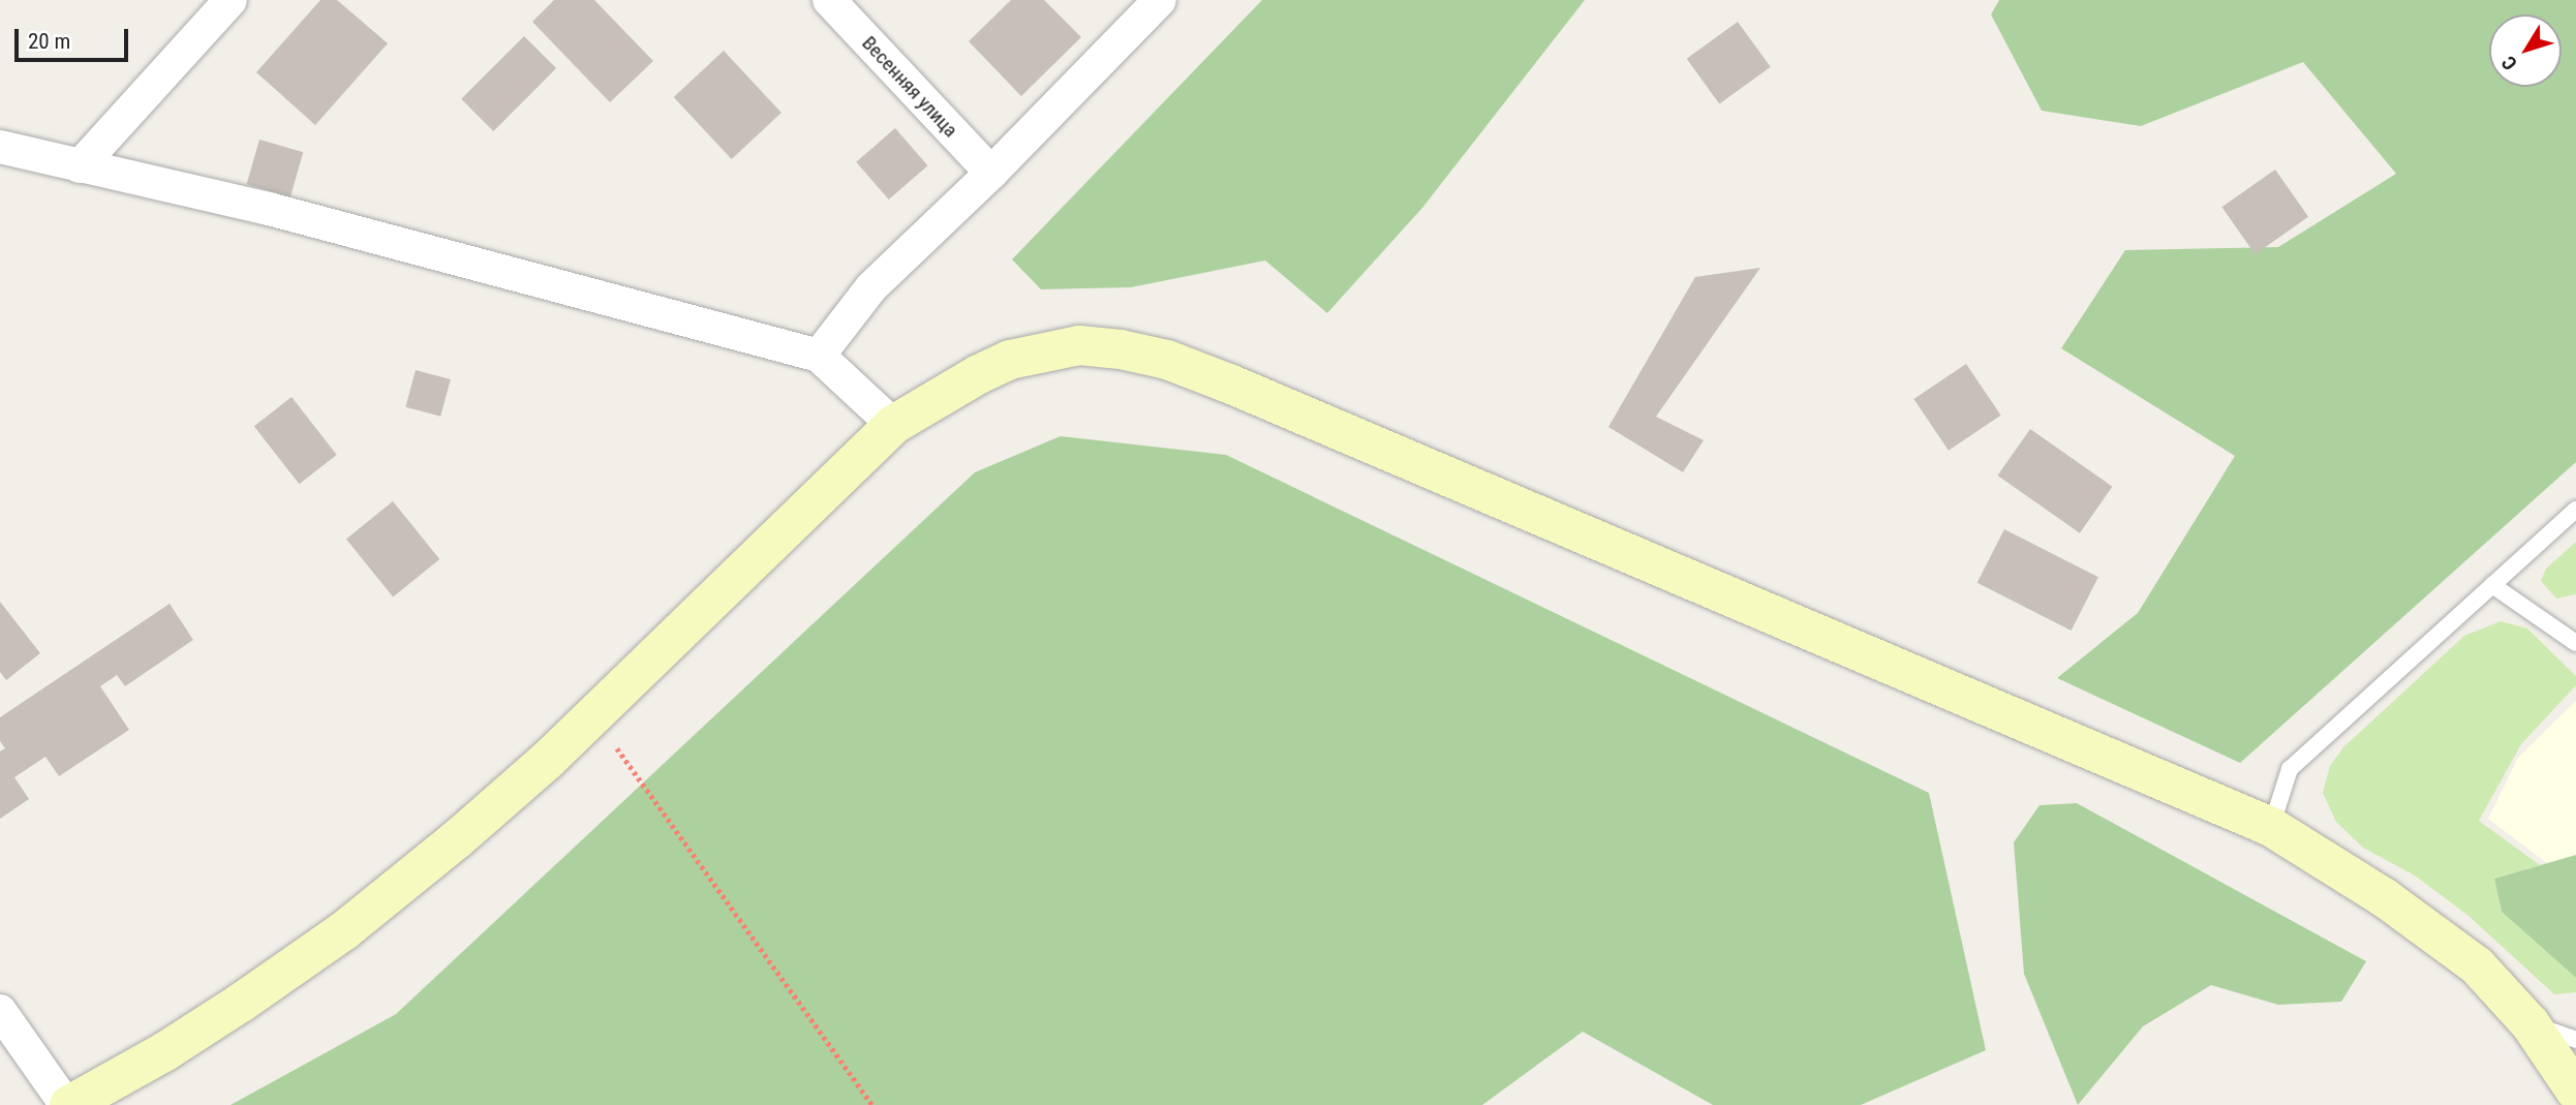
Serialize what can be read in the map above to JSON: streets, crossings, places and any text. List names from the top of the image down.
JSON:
{
  "streets": {
    "street": ["Весенняя улица"]
  },
  "scale_bar": "20 m",
  "north": "bottom left"
}
